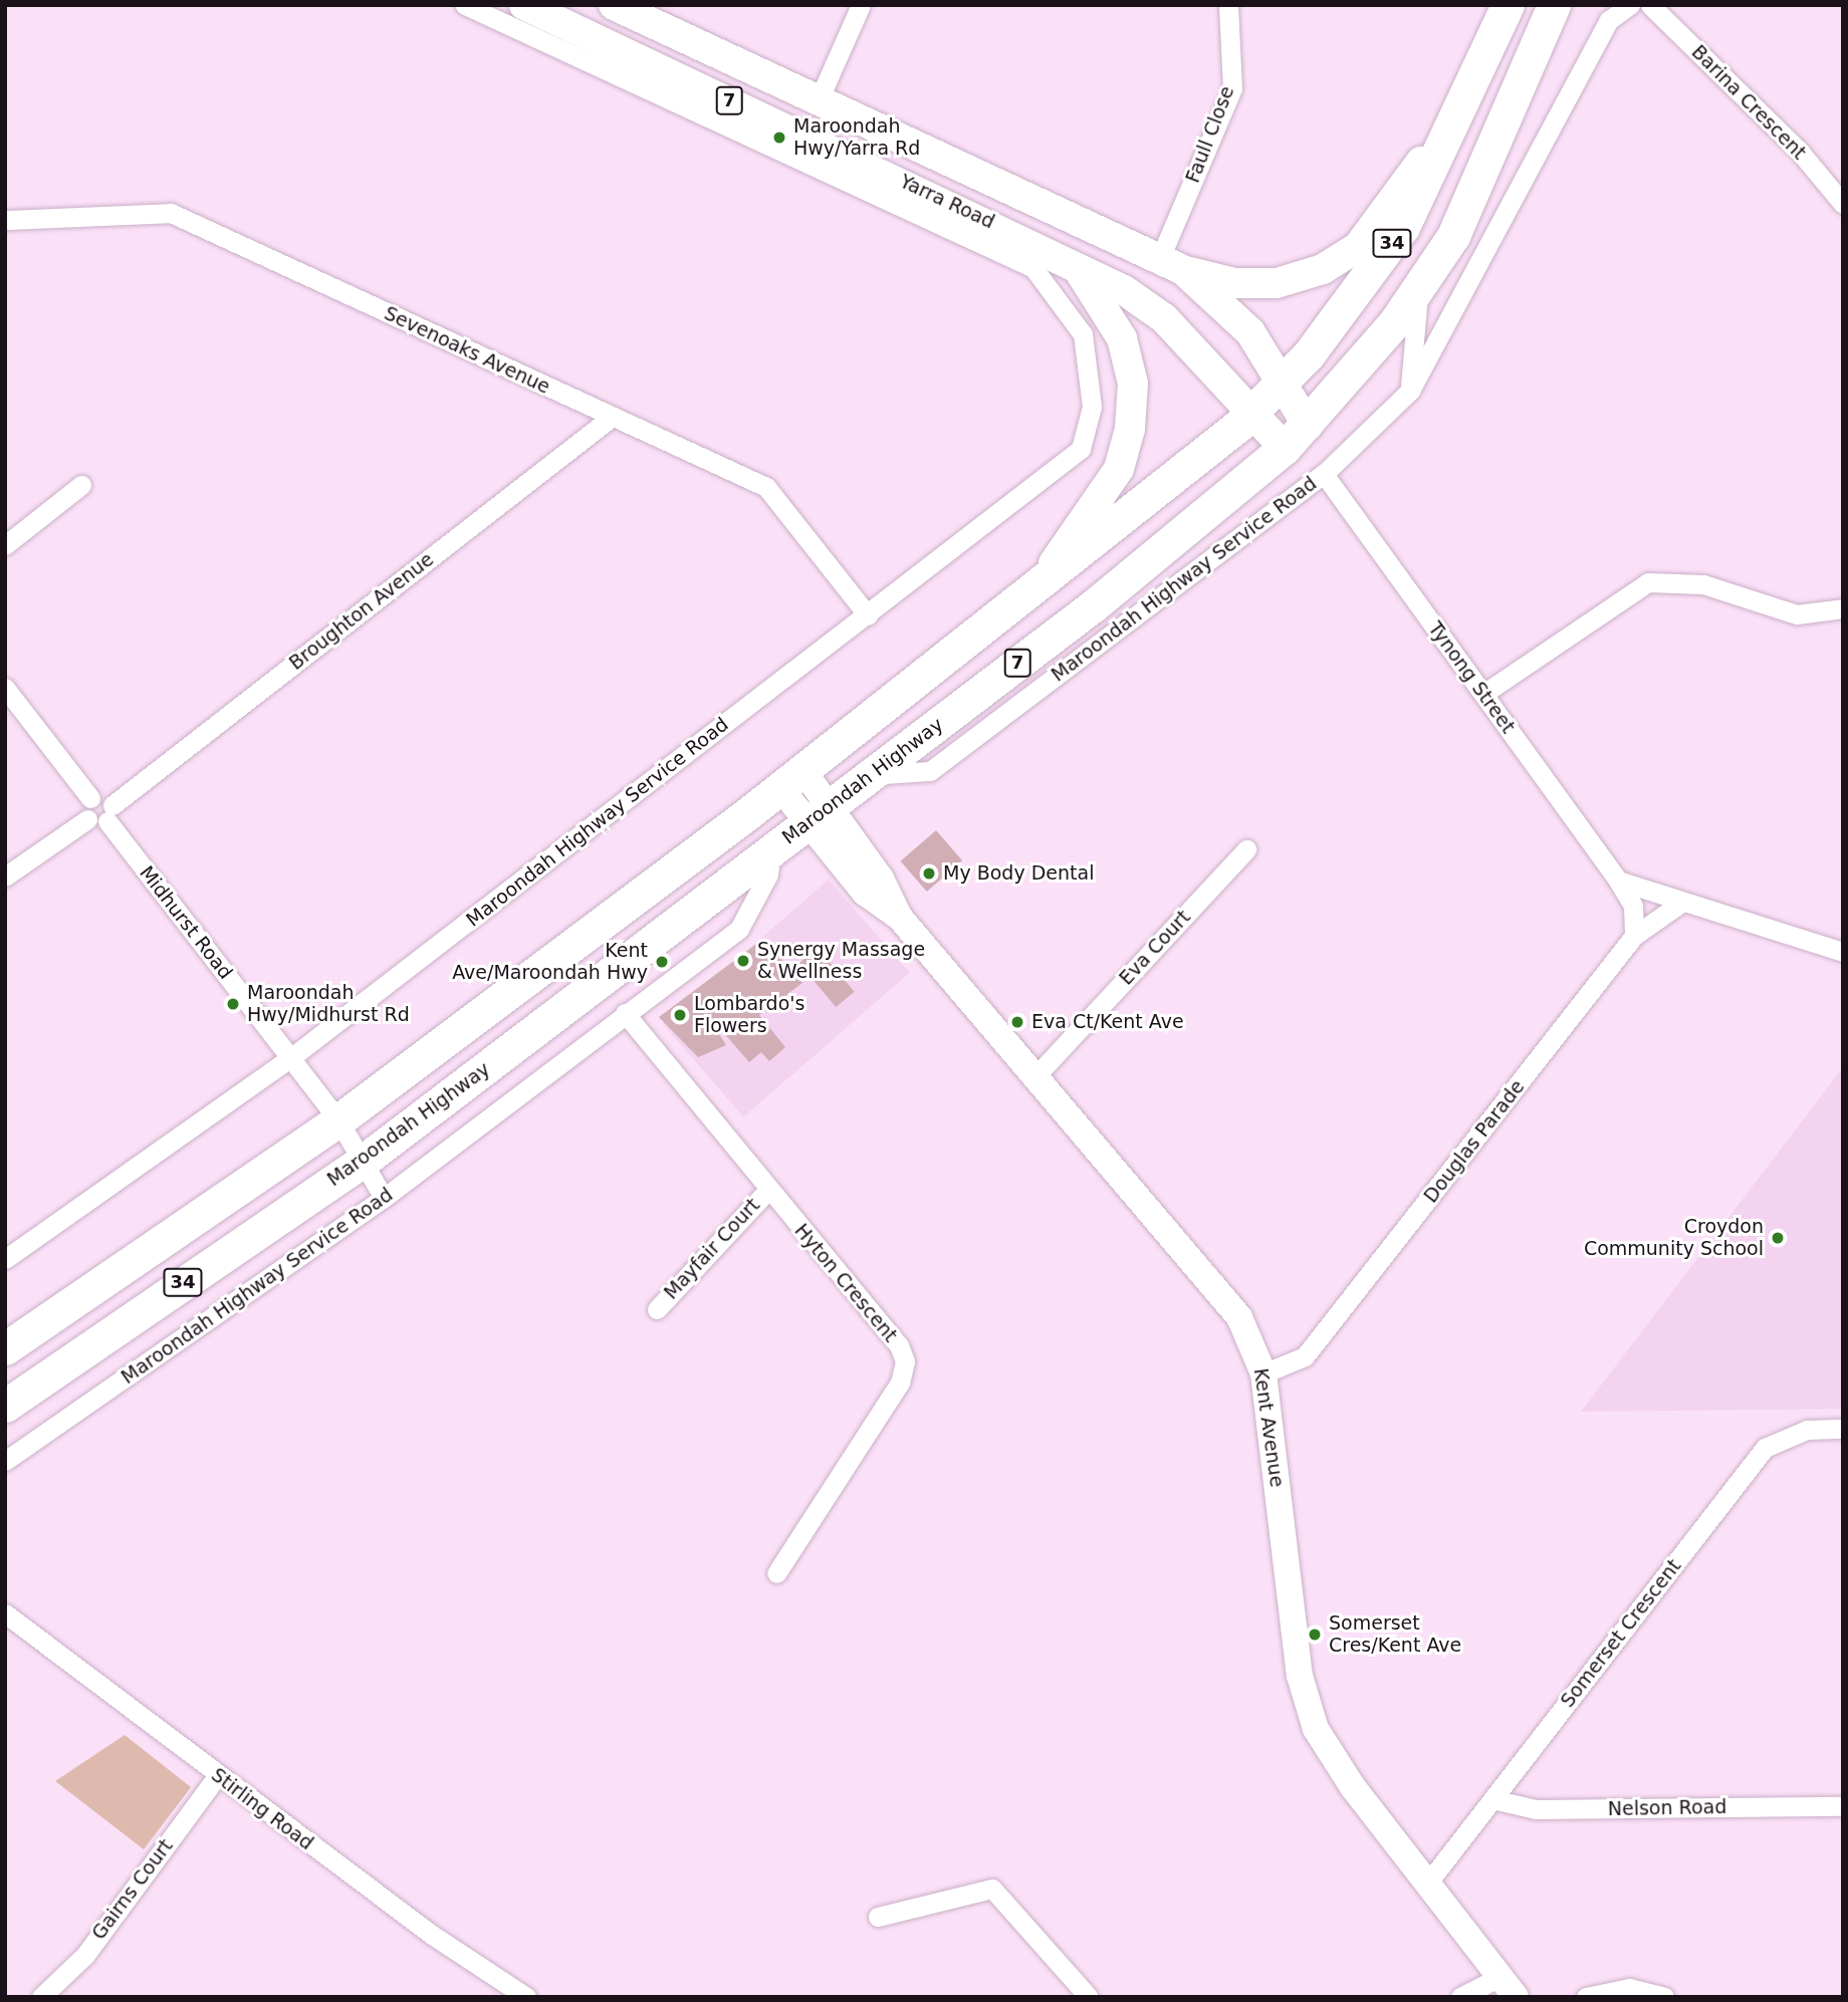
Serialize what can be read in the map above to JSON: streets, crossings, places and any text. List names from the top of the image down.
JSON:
{
  "streets": {
    "highway": ["7", "34", "Maroondah Highway"],
    "main road": ["Yarra Road", "Kent Avenue"],
    "street": [
      "Barina Crescent",
      "Faull Close",
      "Sevenoaks Avenue",
      "Maroondah Highway Service Road",
      "Broughton Avenue",
      "Tynong Street",
      "Midhurst Road",
      "Eva Court",
      "Douglas Parade",
      "Mayfair Court",
      "Hyton Crescent",
      "Somerset Crescent",
      "Nelson Road",
      "Stirling Road",
      "Gairns Court"
    ]
  },
  "crossings": [
    ["Faull Close", "Yarra Road"],
    ["Yarra Road", "34"],
    ["Yarra Road", "Maroondah Highway Service Road"],
    ["Yarra Road", "Maroondah Highway"],
    ["34", "Midhurst Road"],
    ["34", "Kent Avenue"],
    ["Sevenoaks Avenue", "Maroondah Highway Service Road"],
    ["Sevenoaks Avenue", "Broughton Avenue"],
    ["Maroondah Highway Service Road", "Tynong Street"],
    ["Maroondah Highway Service Road", "Maroondah Highway"],
    ["Maroondah Highway Service Road", "Midhurst Road"],
    ["Maroondah Highway Service Road", "Hyton Crescent"],
    ["Broughton Avenue", "Midhurst Road"],
    ["Tynong Street", "Douglas Parade"],
    ["Maroondah Highway", "Midhurst Road"],
    ["Maroondah Highway", "Kent Avenue"],
    ["Eva Court", "Kent Avenue"],
    ["Douglas Parade", "Kent Avenue"],
    ["Mayfair Court", "Hyton Crescent"],
    ["Kent Avenue", "Somerset Crescent"],
    ["Somerset Crescent", "Nelson Road"],
    ["Stirling Road", "Gairns Court"]
  ],
  "places": [
    "Maroondah Hwy/Yarra Rd",
    "My Body Dental",
    "Synergy Massage & Wellness",
    "Kent Ave/Maroondah Hwy",
    "Maroondah Hwy/Midhurst Rd",
    "Lombardo's Flowers",
    "Eva Ct/Kent Ave",
    "Croydon Community School",
    "Somerset Cres/Kent Ave"
  ]
}
